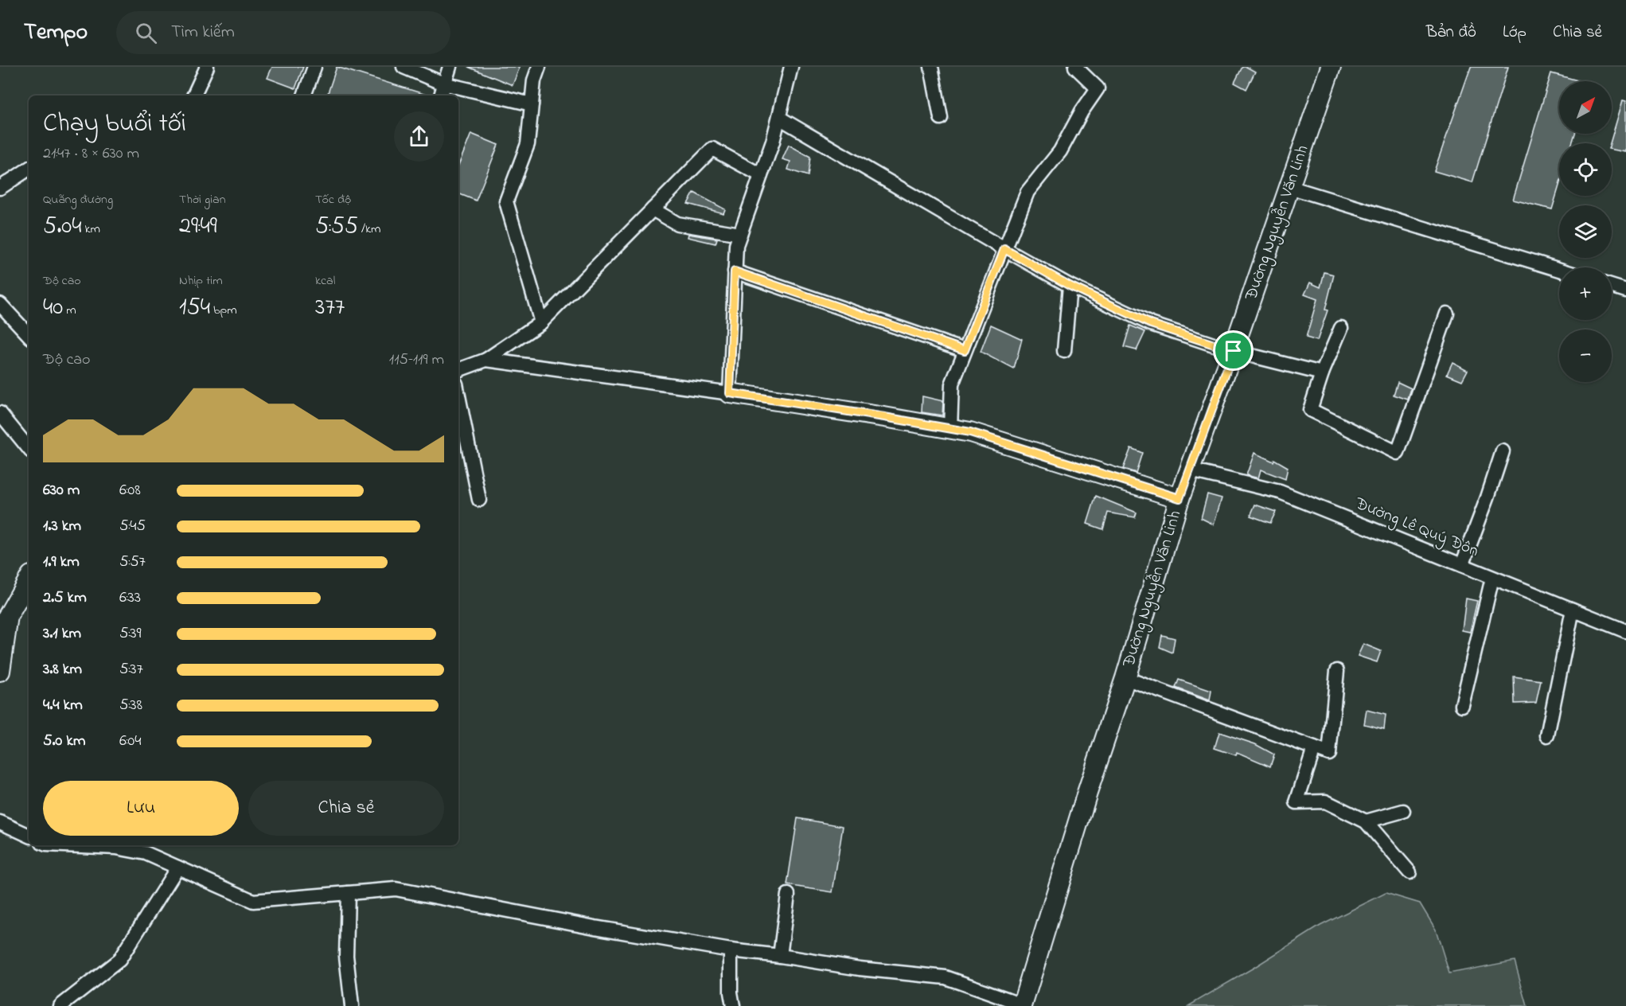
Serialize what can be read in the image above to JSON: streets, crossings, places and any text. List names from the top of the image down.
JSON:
{
  "streets": {
    "street": ["Đường Nguyễn Văn Linh", "Đường Lê Quý Đôn"]
  },
  "crossings": [
    ["Đường Nguyễn Văn Linh", "Đường Lê Quý Đôn"]
  ],
  "north": "top right",
  "page": {
    "header": "Tempo",
    "search": "Tìm kiếm",
    "nav": ["Bản đồ", "Lớp", "Chia sẻ"],
    "map_buttons": ["+", "−"],
    "heading": ["Chạy buổi tối", "21:47 · 8 × 630 m"],
    "stats": [
      ["Quãng đường", "5.04 km"],
      ["Thời gian", "29:49"],
      ["Tốc độ", "5:55 /km"],
      ["Độ cao", "40 m"],
      ["Nhịp tim", "154 bpm"],
      ["kcal", "377"]
    ],
    "chart": ["Độ cao", "115–119 m"],
    "list": [
      {
        "name": "630 m",
        "note": "6:08"
      },
      {
        "name": "1.3 km",
        "note": "5:45"
      },
      {
        "name": "1.9 km",
        "note": "5:57"
      },
      {
        "name": "2.5 km",
        "note": "6:33"
      },
      {
        "name": "3.1 km",
        "note": "5:39"
      },
      {
        "name": "3.8 km",
        "note": "5:37"
      },
      {
        "name": "4.4 km",
        "note": "5:38"
      },
      {
        "name": "5.0 km",
        "note": "6:04"
      }
    ],
    "buttons": ["Lưu", "Chia sẻ"]
  }
}
